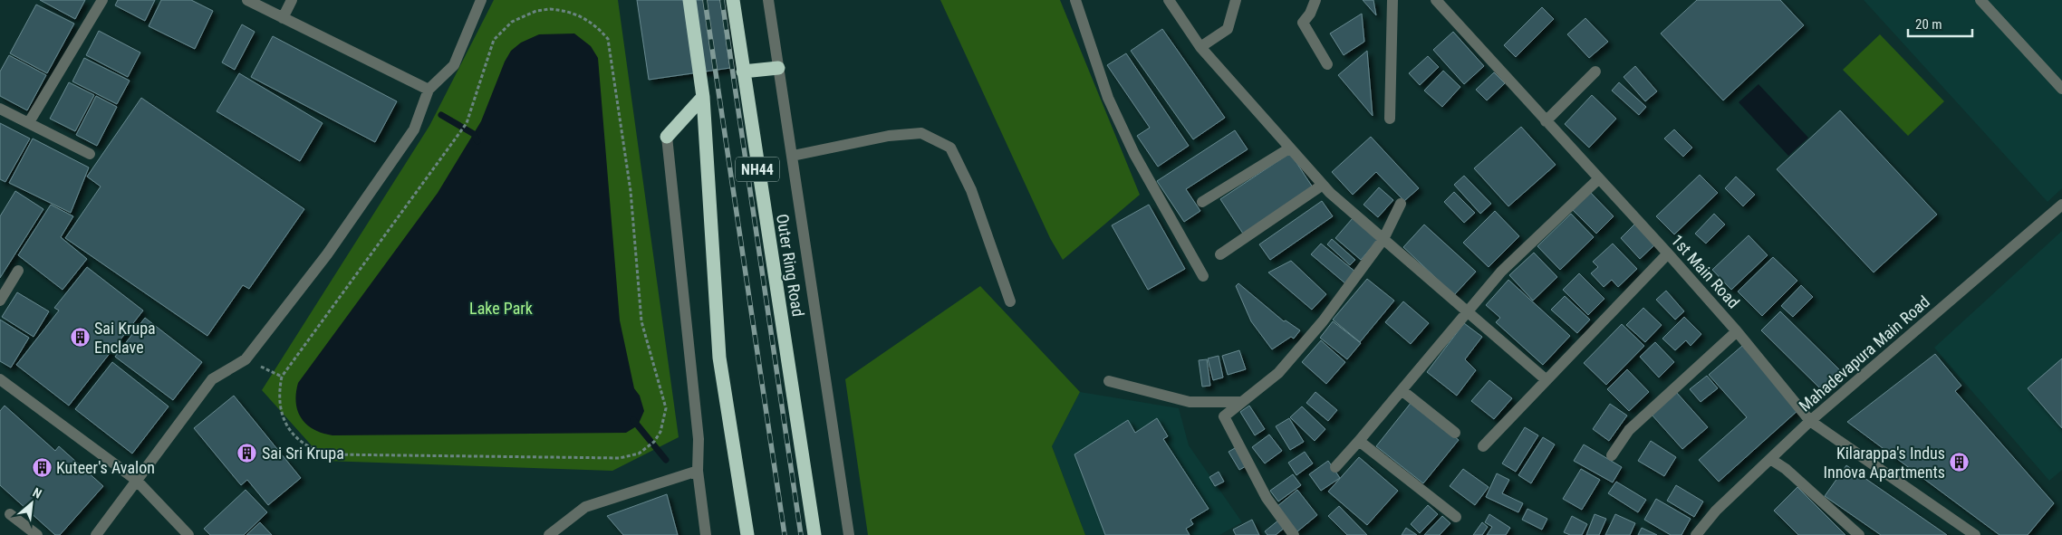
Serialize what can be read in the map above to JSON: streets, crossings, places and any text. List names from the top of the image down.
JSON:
{
  "streets": {
    "highway": ["NH44", "Outer Ring Road"],
    "street": ["1st Main Road", "Mahadevapura Main Road"]
  },
  "crossings": [
    ["1st Main Road", "Mahadevapura Main Road"]
  ],
  "parks": ["Lake Park"],
  "places": {
    "building": [
      "Sai Krupa Enclave",
      "Sai Sri Krupa",
      "Kilarappa's Indus Innova Apartments",
      "Kuteer's Avalon"
    ]
  },
  "scale_bar": "20 m",
  "north": "top right"
}
